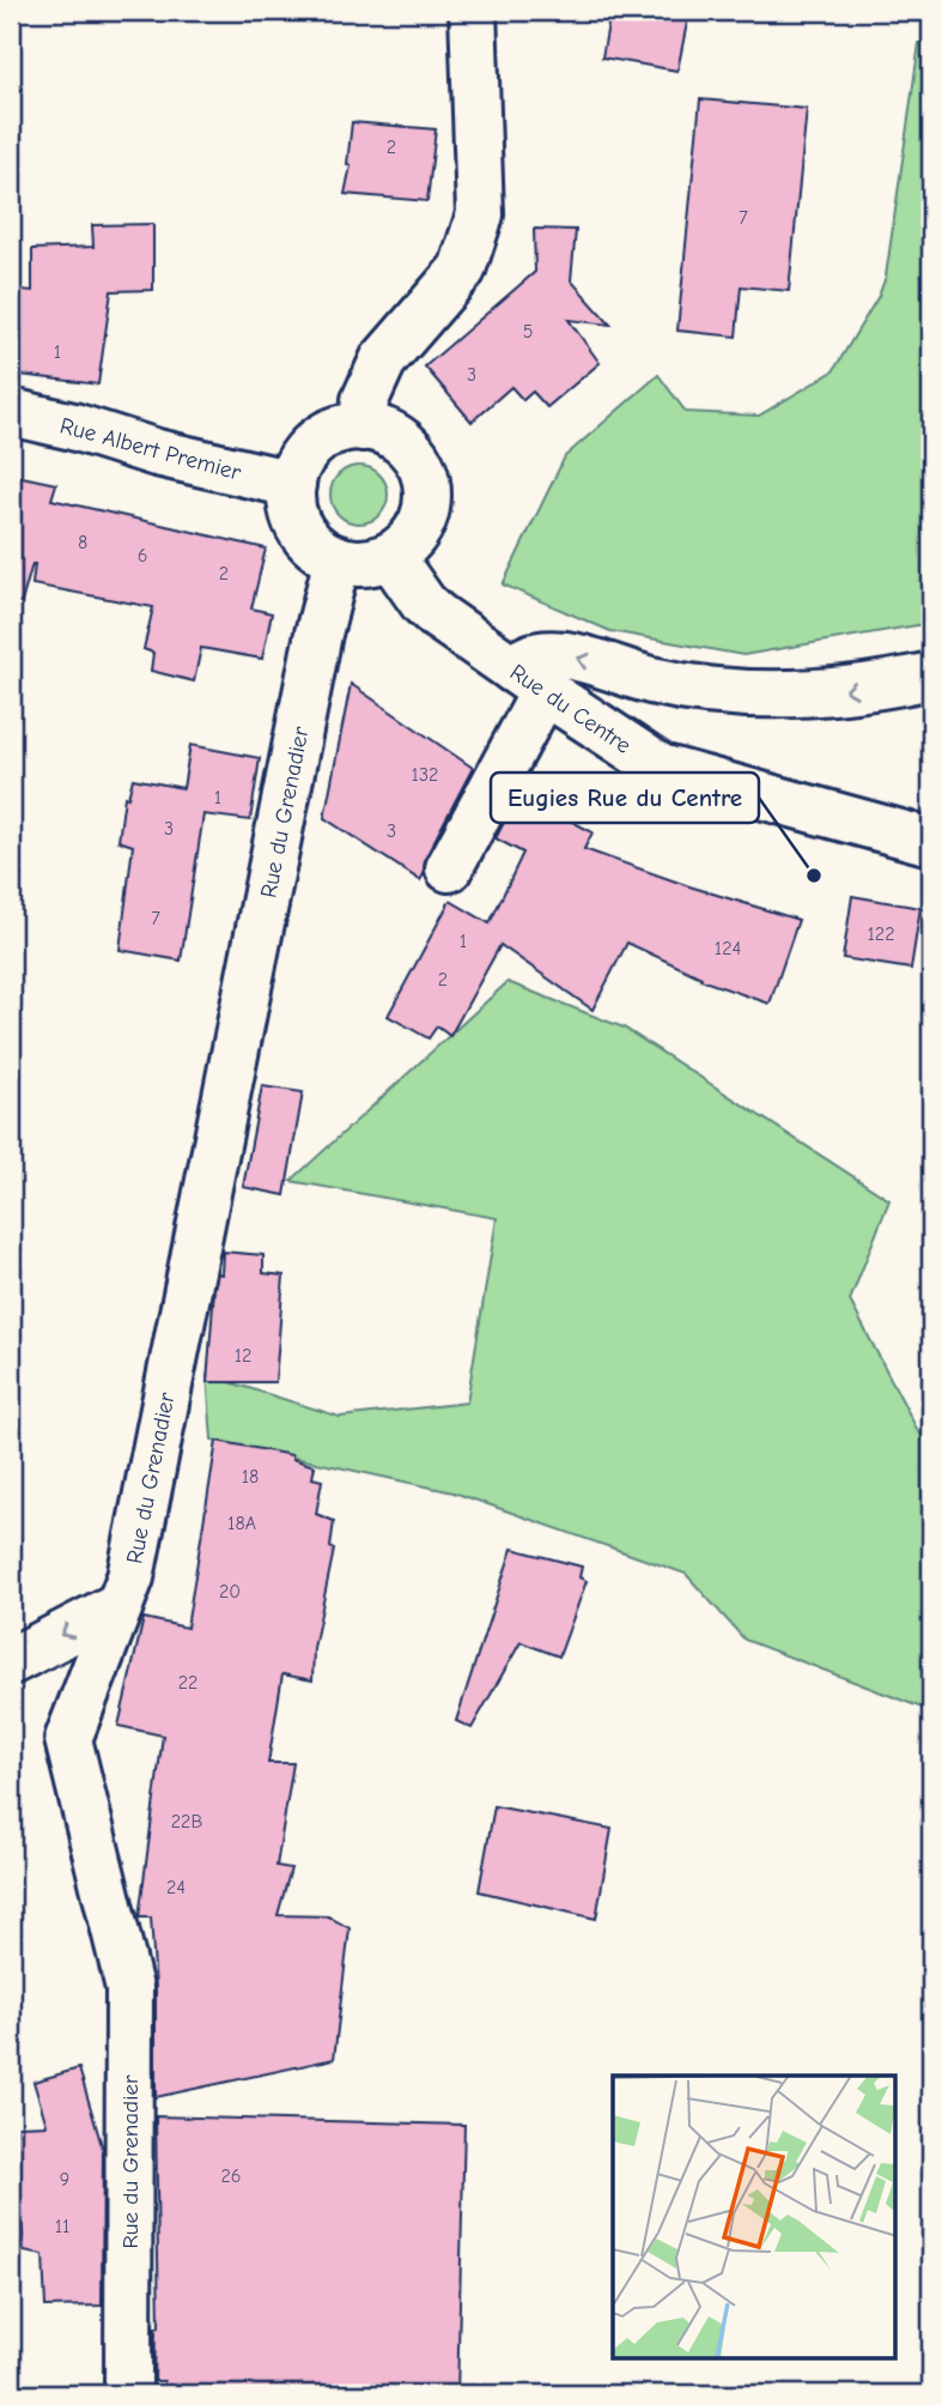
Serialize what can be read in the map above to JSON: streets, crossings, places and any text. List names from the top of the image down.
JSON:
{
  "streets": {
    "street": ["Rue Albert Premier", "Rue du Centre", "Rue du Grenadier"]
  },
  "crossings": [
    ["Rue Albert Premier", "Rue du Centre"],
    ["Rue Albert Premier", "Rue du Grenadier"],
    ["Rue du Centre", "Rue du Grenadier"]
  ],
  "places": ["Eugies Rue du Centre"],
  "house_numbers": [
    "2",
    "7",
    "5",
    "1",
    "3",
    "8",
    "6",
    "2",
    "132",
    "1",
    "3",
    "3",
    "7",
    "122",
    "1",
    "124",
    "2",
    "12",
    "18",
    "18A",
    "20",
    "22",
    "22B",
    "24",
    "26",
    "9",
    "11"
  ]
}
